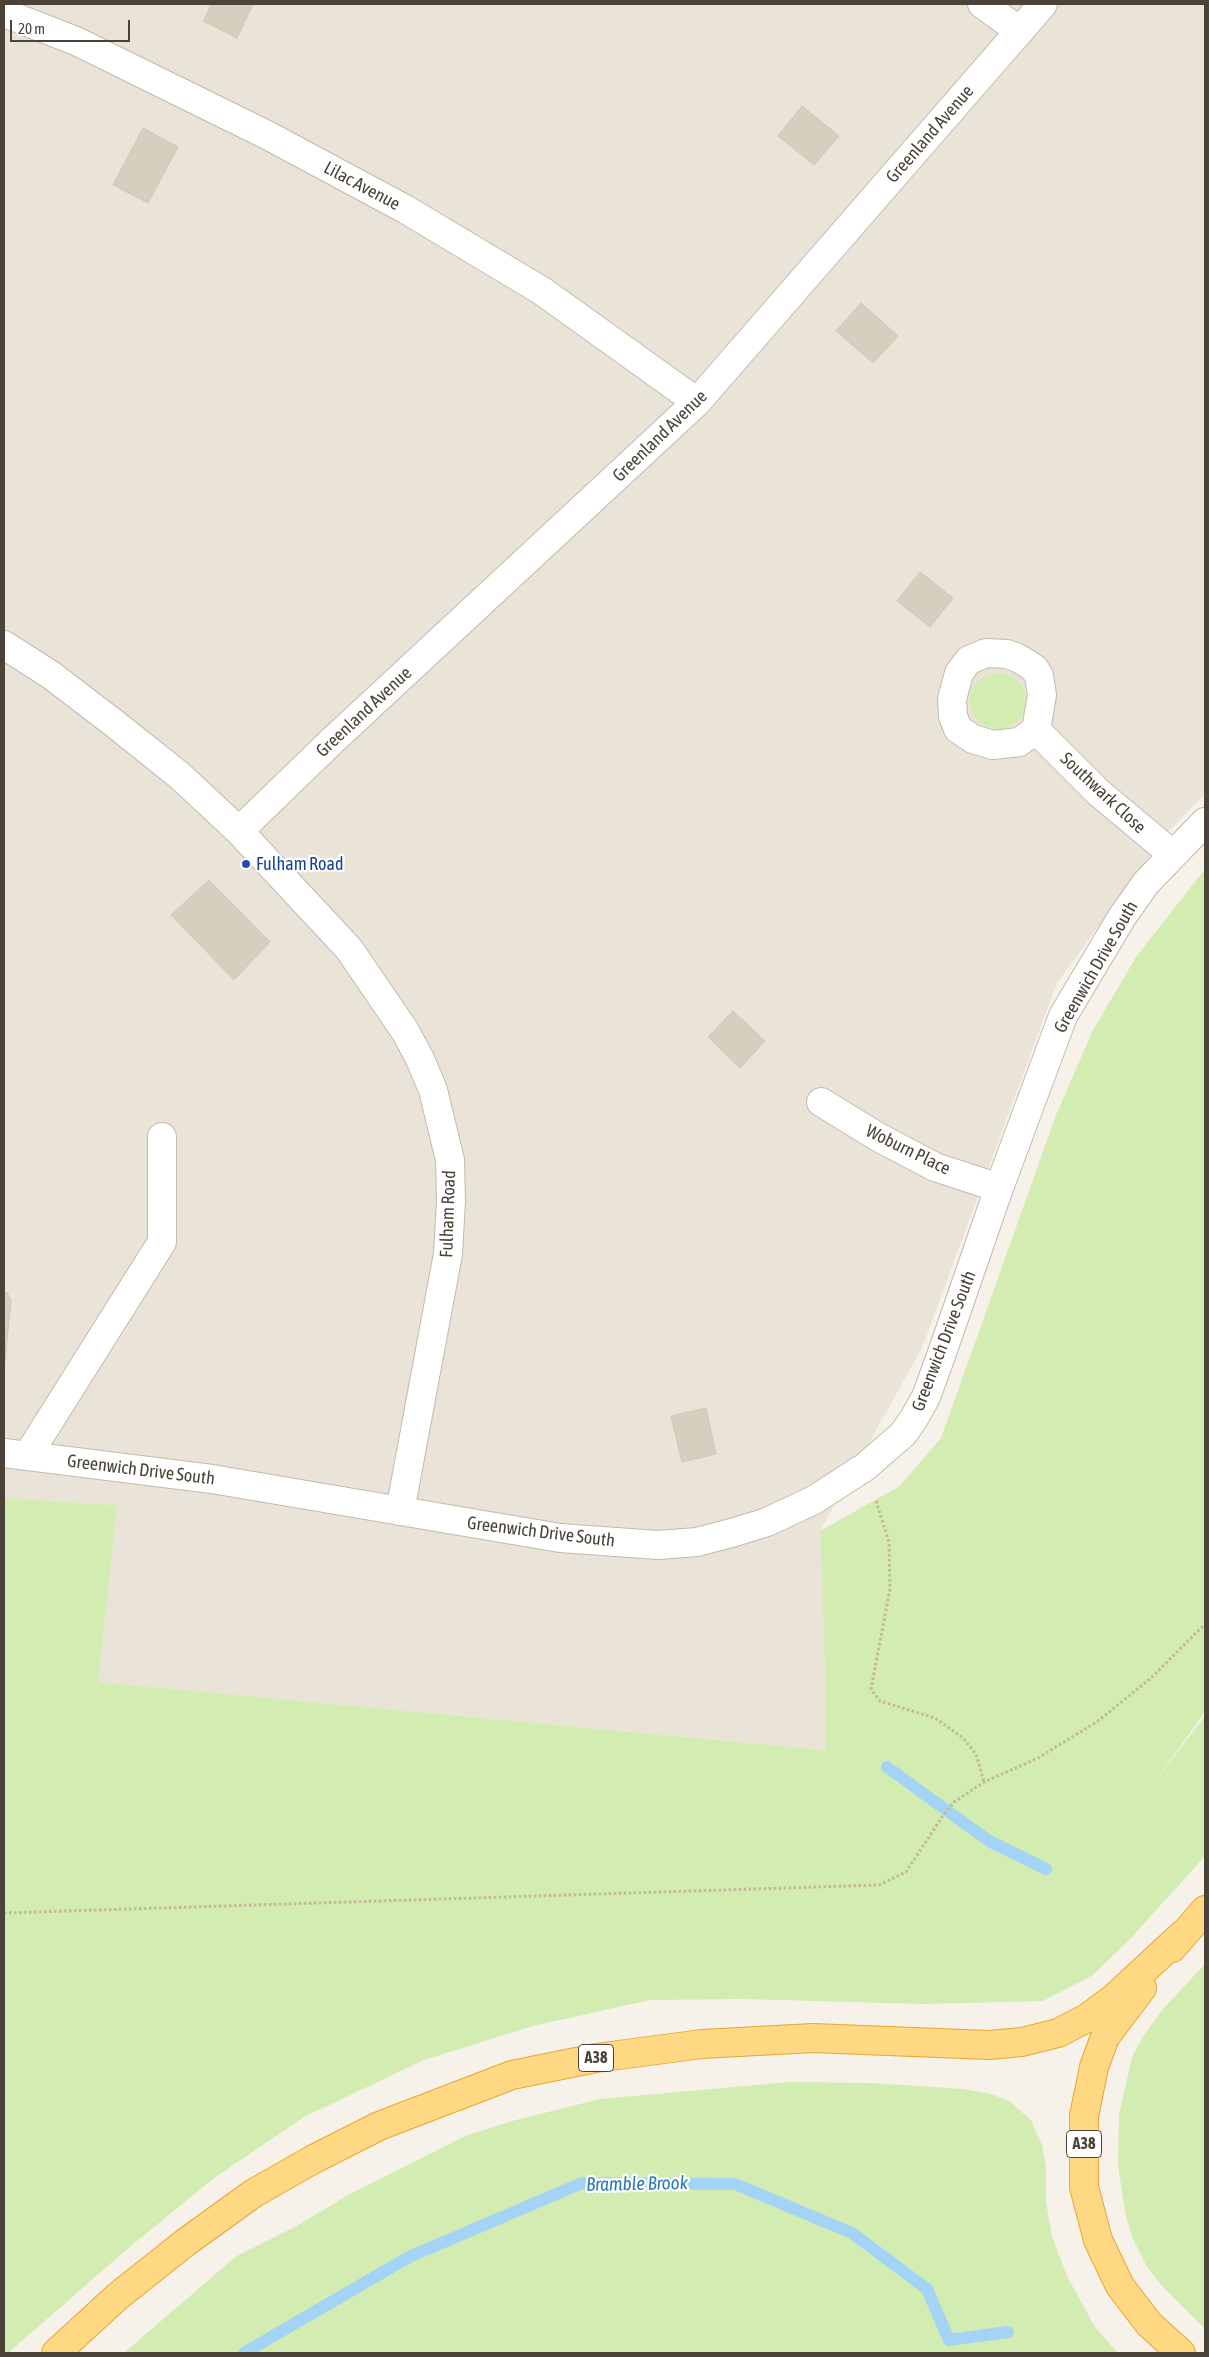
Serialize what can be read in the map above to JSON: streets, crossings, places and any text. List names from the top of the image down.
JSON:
{
  "streets": {
    "highway": ["A38"],
    "street": [
      "Greenland Avenue",
      "Lilac Avenue",
      "Southwark Close",
      "Greenwich Drive South",
      "Woburn Place",
      "Fulham Road"
    ]
  },
  "crossings": [
    ["Greenland Avenue", "Lilac Avenue"],
    ["Greenland Avenue", "Fulham Road"],
    ["Southwark Close", "Greenwich Drive South"],
    ["Greenwich Drive South", "Woburn Place"],
    ["Greenwich Drive South", "Fulham Road"]
  ],
  "water": ["Bramble Brook"],
  "places": ["Fulham Road"],
  "scale_bar": "20 m"
}
